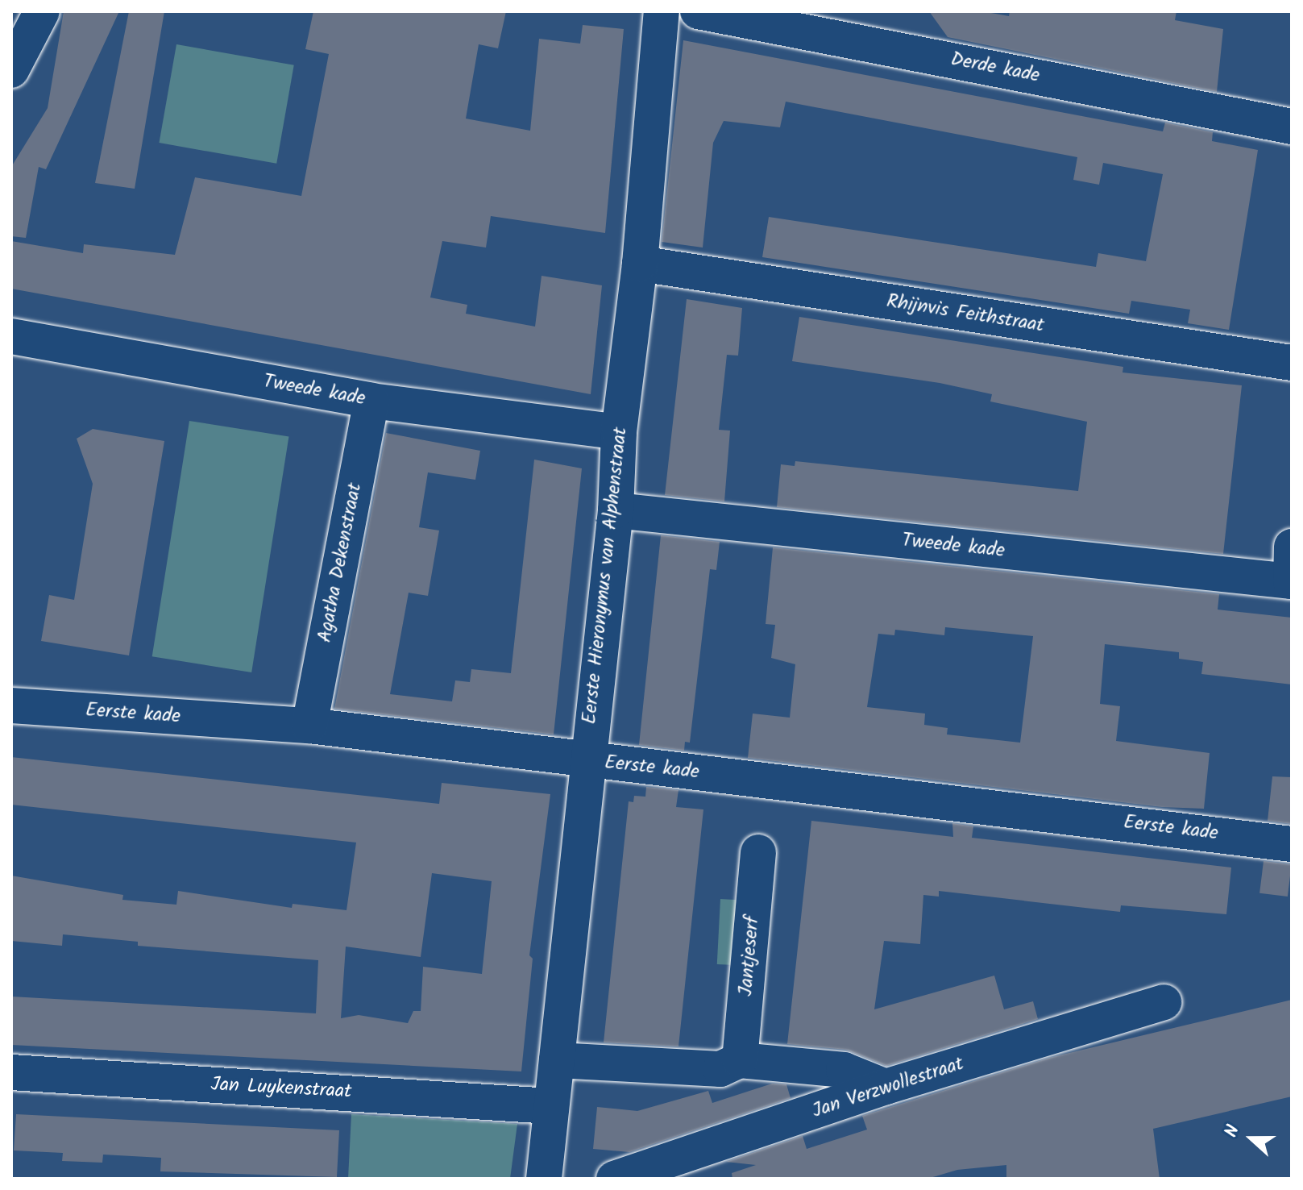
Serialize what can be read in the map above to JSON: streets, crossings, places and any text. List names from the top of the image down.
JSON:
{
  "streets": {
    "street": [
      "Derde kade",
      "Rhijnvis Feithstraat",
      "Tweede kade",
      "Agatha Dekenstraat",
      "Eerste Hieronymus van Alphenstraat",
      "Eerste kade",
      "Jantjeserf",
      "Jan Verzwollestraat",
      "Jan Luykenstraat"
    ]
  },
  "crossings": [
    ["Rhijnvis Feithstraat", "Eerste Hieronymus van Alphenstraat"],
    ["Tweede kade", "Agatha Dekenstraat"],
    ["Tweede kade", "Eerste Hieronymus van Alphenstraat"],
    ["Agatha Dekenstraat", "Eerste kade"],
    ["Eerste Hieronymus van Alphenstraat", "Eerste kade"],
    ["Eerste Hieronymus van Alphenstraat", "Jan Luykenstraat"]
  ],
  "north": "left"
}
